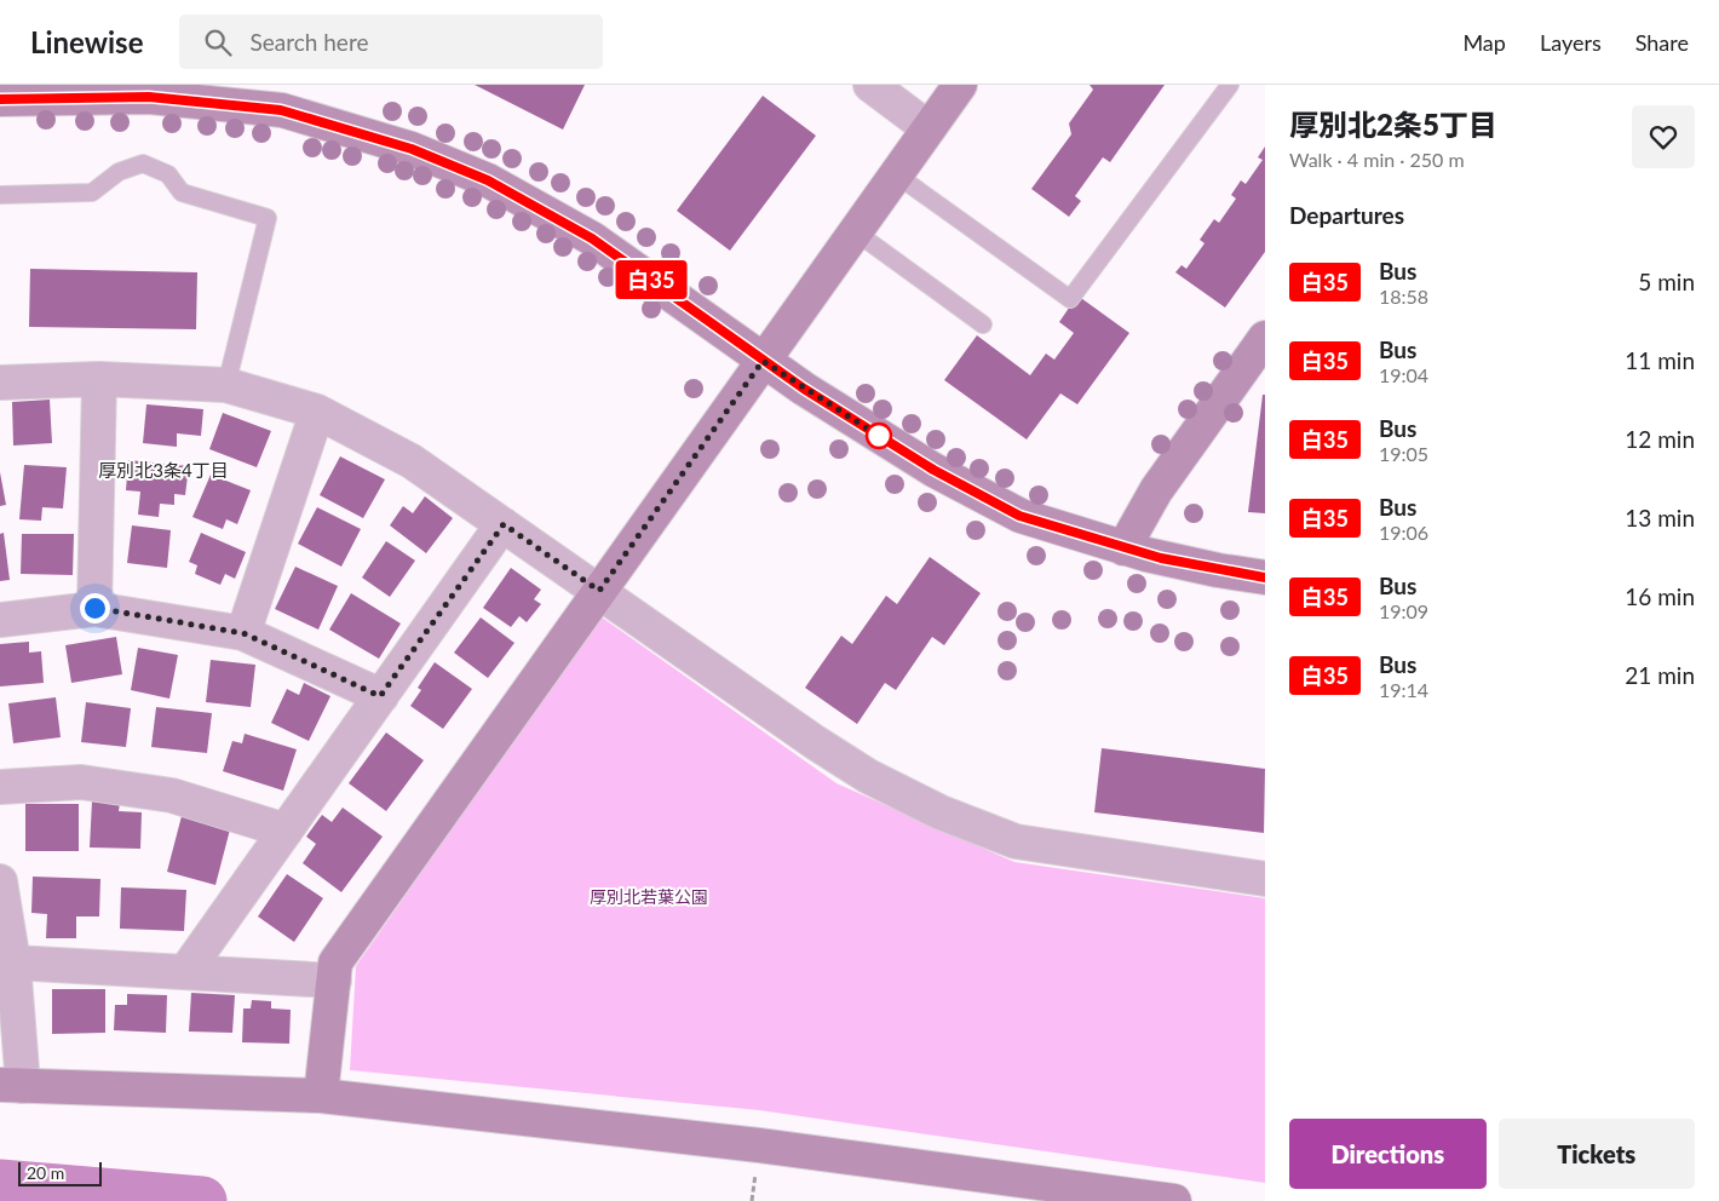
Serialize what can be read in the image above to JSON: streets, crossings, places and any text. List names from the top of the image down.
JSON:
{
  "districts": ["厚別北3条4丁目"],
  "parks": ["厚別北若葉公園"],
  "lines": ["bus line 白35"],
  "scale_bar": "20 m",
  "page": {
    "header": "Linewise",
    "search": "Search here",
    "nav": ["Map", "Layers", "Share"],
    "on_map": "白35",
    "heading": [
      ["厚別北2条5丁目", "Walk · 4 min · 250 m"],
      "Departures"
    ],
    "list": [
      {
        "mark": "白35",
        "name": "Bus",
        "note": "18:58",
        "value": "5 min"
      },
      {
        "mark": "白35",
        "name": "Bus",
        "note": "19:04",
        "value": "11 min"
      },
      {
        "mark": "白35",
        "name": "Bus",
        "note": "19:05",
        "value": "12 min"
      },
      {
        "mark": "白35",
        "name": "Bus",
        "note": "19:06",
        "value": "13 min"
      },
      {
        "mark": "白35",
        "name": "Bus",
        "note": "19:09",
        "value": "16 min"
      },
      {
        "mark": "白35",
        "name": "Bus",
        "note": "19:14",
        "value": "21 min"
      }
    ],
    "buttons": ["Directions", "Tickets"],
    "scale": "20 m"
  }
}
